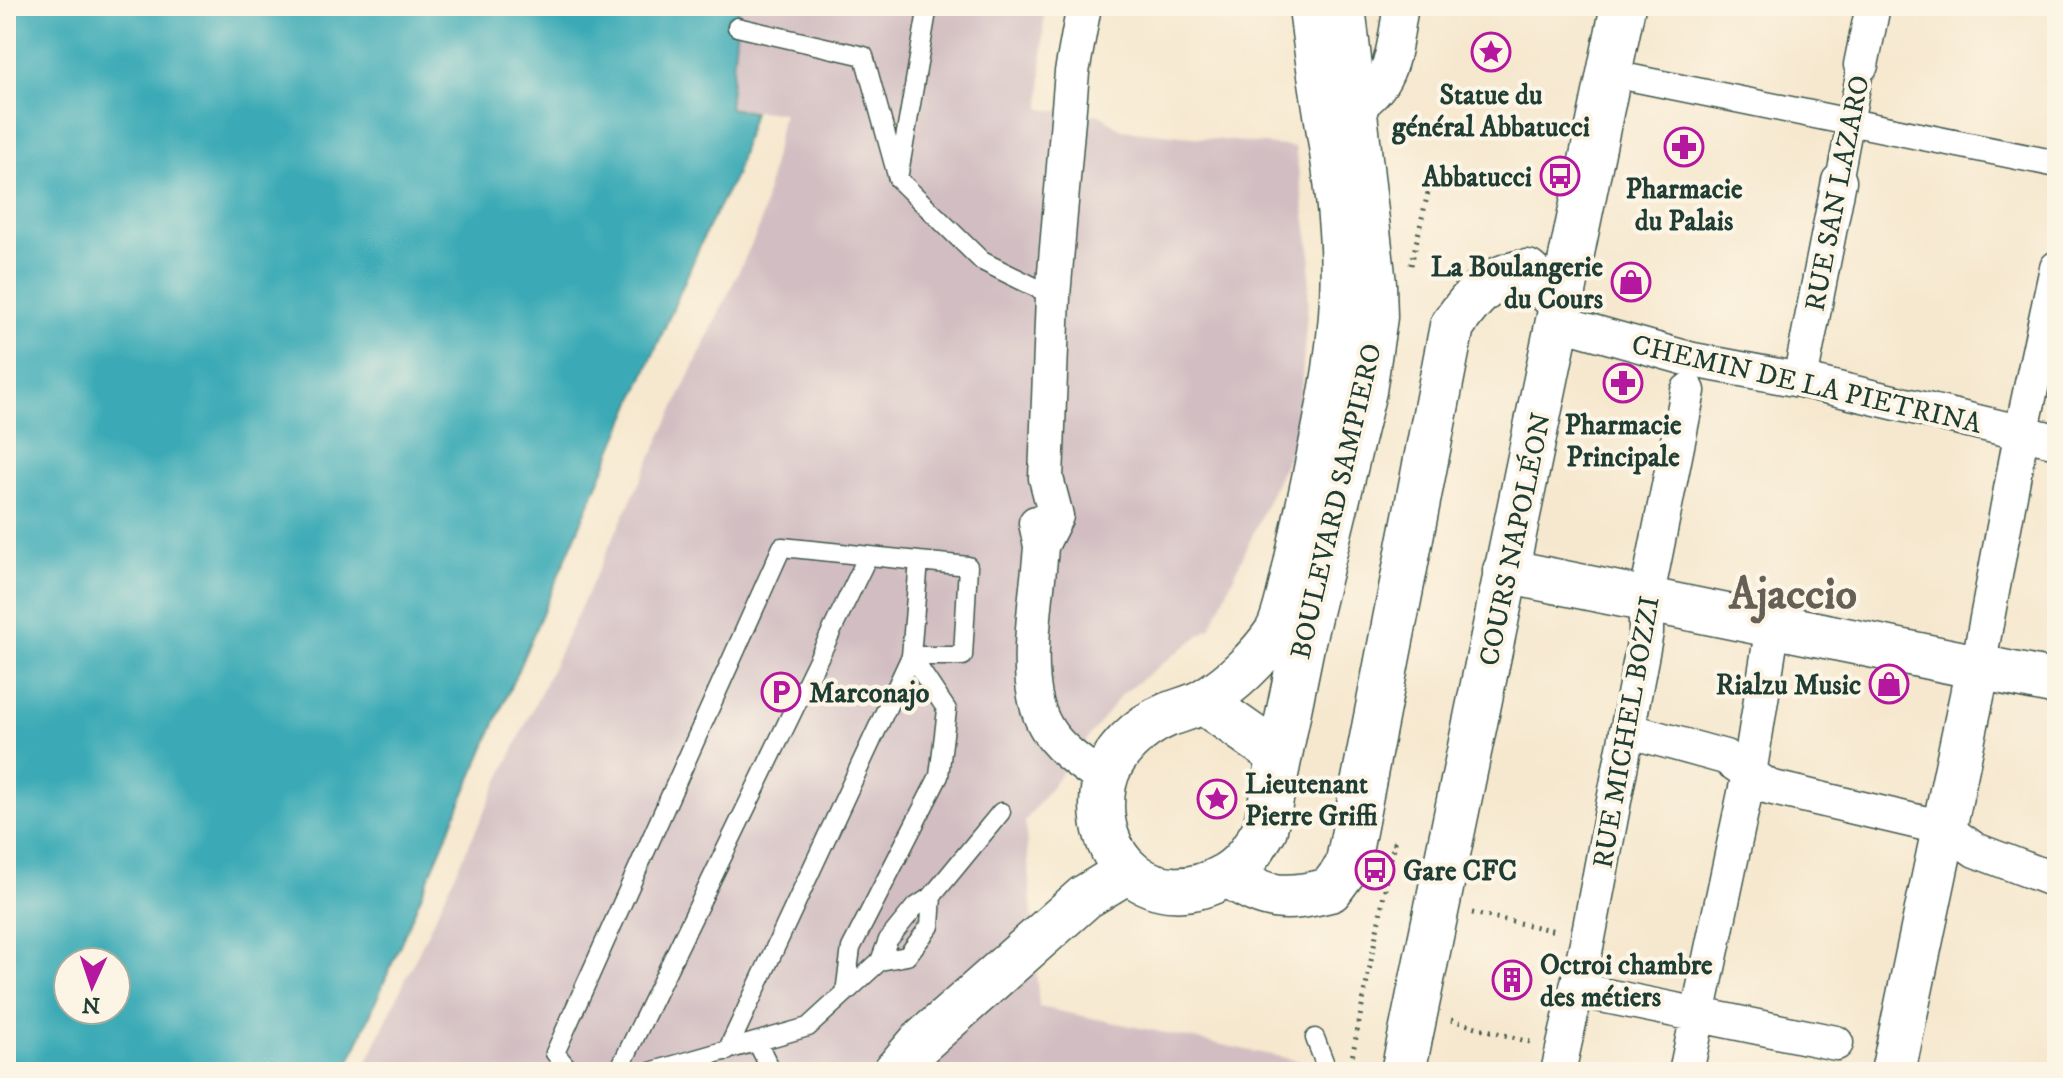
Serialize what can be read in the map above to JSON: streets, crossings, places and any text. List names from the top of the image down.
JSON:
{
  "streets": {
    "main road": ["BOULEVARD SAMPIERO", "COURS NAPOLÉON"],
    "street": ["RUE SAN LAZARO", "CHEMIN DE LA PIETRINA", "RUE MICHEL BOZZI"]
  },
  "crossings": [
    ["RUE SAN LAZARO", "CHEMIN DE LA PIETRINA"],
    ["CHEMIN DE LA PIETRINA", "COURS NAPOLÉON"]
  ],
  "districts": ["Ajaccio"],
  "places": {
    "place": ["Statue du général Abbatucci", "Lieutenant Pierre Griffi"],
    "pharmacy": ["Pharmacie du Palais", "Pharmacie Principale"],
    "bus stop": ["Abbatucci", "Gare CFC"],
    "shop": ["La Boulangerie du Cours", "Rialzu Music"],
    "parking": ["Marconajo"],
    "building": ["Octroi chambre des métiers"]
  },
  "north": "bottom"
}
